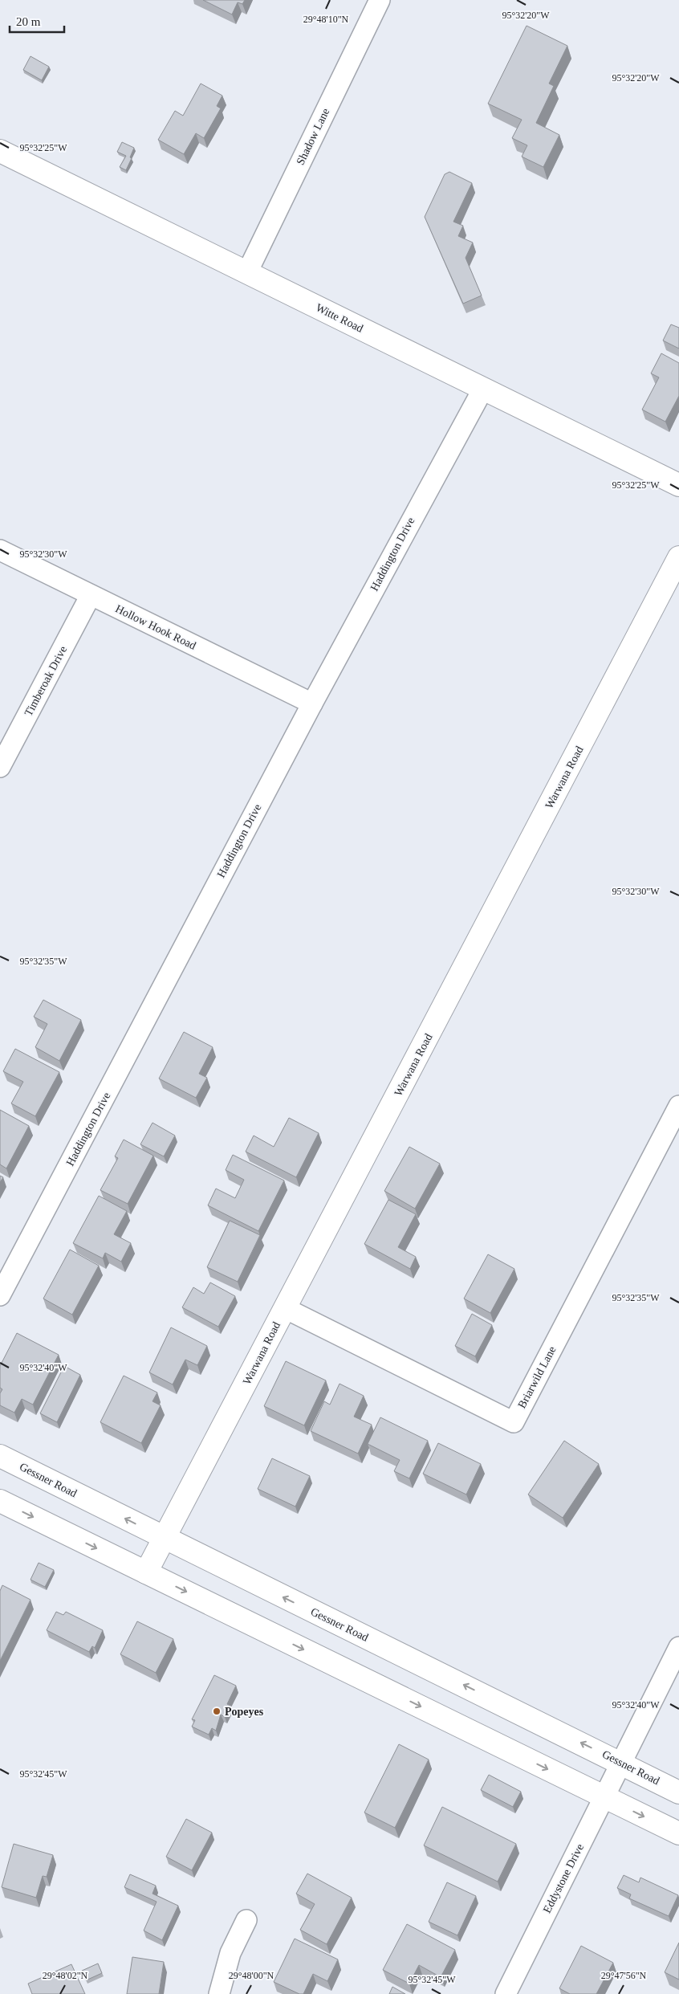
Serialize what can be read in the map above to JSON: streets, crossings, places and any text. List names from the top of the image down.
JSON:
{
  "streets": {
    "street": [
      "Shadow Lane",
      "Witte Road",
      "Haddington Drive",
      "Hollow Hook Road",
      "Timberoak Drive",
      "Warwana Road",
      "Briarwild Lane",
      "Gessner Road",
      "Eddystone Drive"
    ]
  },
  "crossings": [
    ["Shadow Lane", "Witte Road"],
    ["Witte Road", "Haddington Drive"],
    ["Haddington Drive", "Hollow Hook Road"],
    ["Hollow Hook Road", "Timberoak Drive"],
    ["Warwana Road", "Briarwild Lane"],
    ["Warwana Road", "Gessner Road"],
    ["Gessner Road", "Eddystone Drive"]
  ],
  "places": ["Popeyes"],
  "scale_bar": "20 m",
  "coordinates": [
    "95°32'20\"W",
    "29°48'10\"N",
    "95°32'25\"W",
    "95°32'30\"W",
    "95°32'35\"W",
    "95°32'40\"W",
    "95°32'45\"W",
    "29°48'02\"N",
    "29°48'00\"N",
    "29°47'56\"N"
  ]
}
